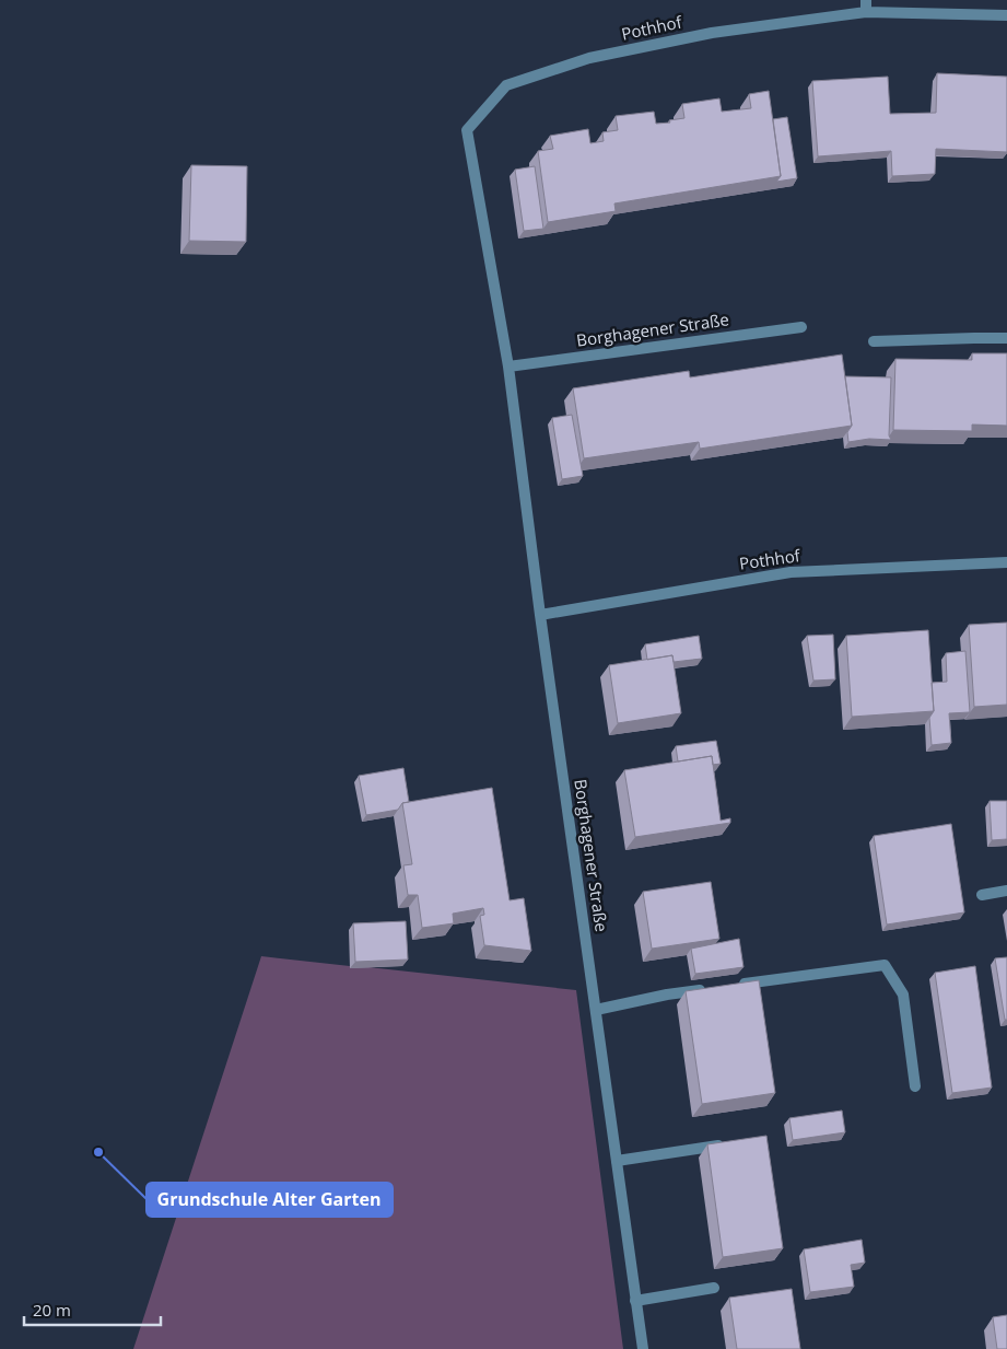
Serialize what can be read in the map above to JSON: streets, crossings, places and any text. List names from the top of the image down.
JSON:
{
  "streets": {
    "street": ["Pothhof", "Borghagener Straße"]
  },
  "crossings": [
    ["Pothhof", "Borghagener Straße"]
  ],
  "places": ["Grundschule Alter Garten"],
  "scale_bar": "20 m"
}
